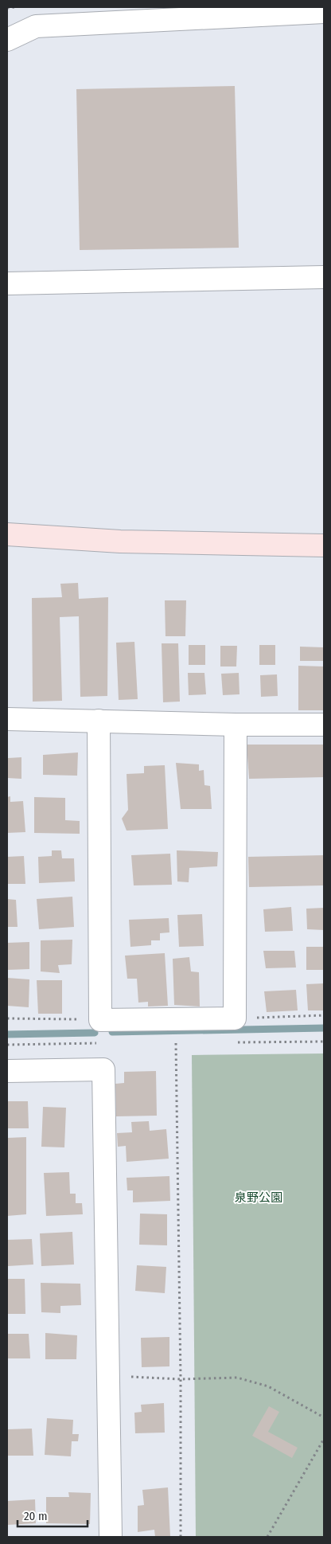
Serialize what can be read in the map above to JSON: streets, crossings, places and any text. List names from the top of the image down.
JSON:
{
  "parks": ["泉野公園"],
  "scale_bar": "20 m"
}
